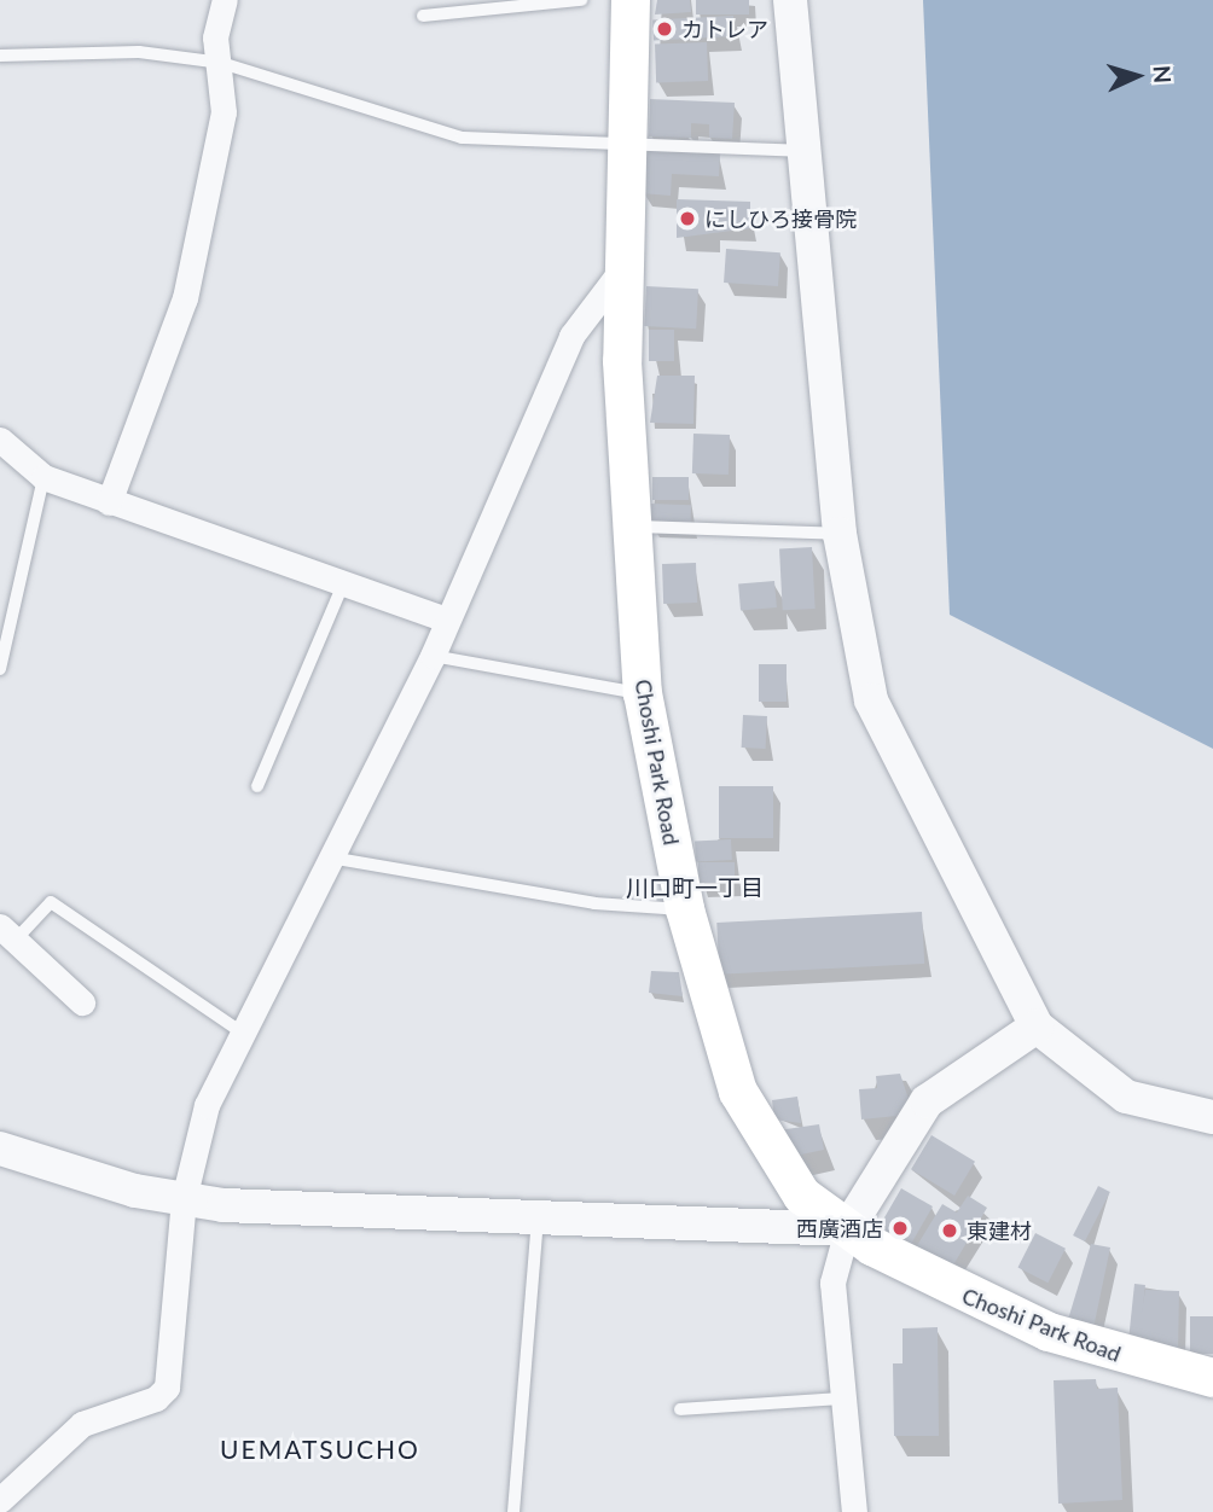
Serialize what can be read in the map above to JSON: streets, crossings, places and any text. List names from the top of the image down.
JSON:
{
  "streets": {
    "main road": ["Choshi Park Road"]
  },
  "districts": ["川口町一丁目", "UEMATSUCHO"],
  "places": [
    "カトレア",
    "にしひろ接骨院",
    "西廣酒店",
    "東建材"
  ],
  "north": "right"
}
